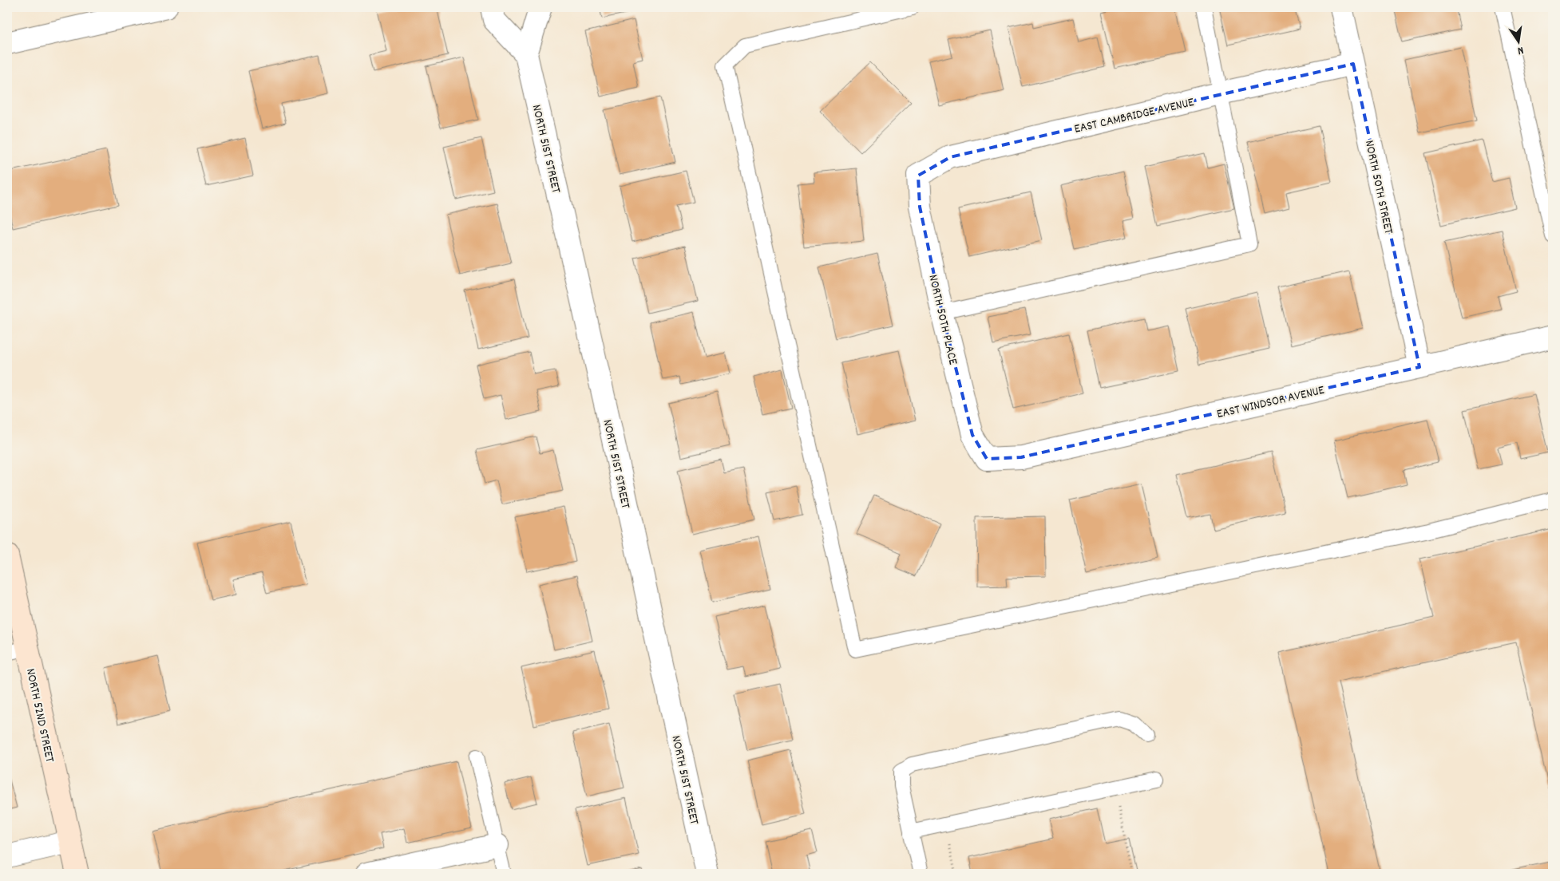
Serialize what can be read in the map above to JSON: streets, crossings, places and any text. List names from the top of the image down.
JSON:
{
  "streets": {
    "main road": ["NORTH 52ND STREET"],
    "street": [
      "EAST CAMBRIDGE AVENUE",
      "NORTH 51ST STREET",
      "NORTH 50TH STREET",
      "NORTH 50TH PLACE",
      "EAST WINDSOR AVENUE"
    ]
  },
  "crossings": [
    ["EAST CAMBRIDGE AVENUE", "NORTH 50TH STREET"],
    ["EAST CAMBRIDGE AVENUE", "NORTH 50TH PLACE"],
    ["NORTH 50TH STREET", "EAST WINDSOR AVENUE"],
    ["NORTH 50TH PLACE", "EAST WINDSOR AVENUE"]
  ],
  "north": "bottom"
}
